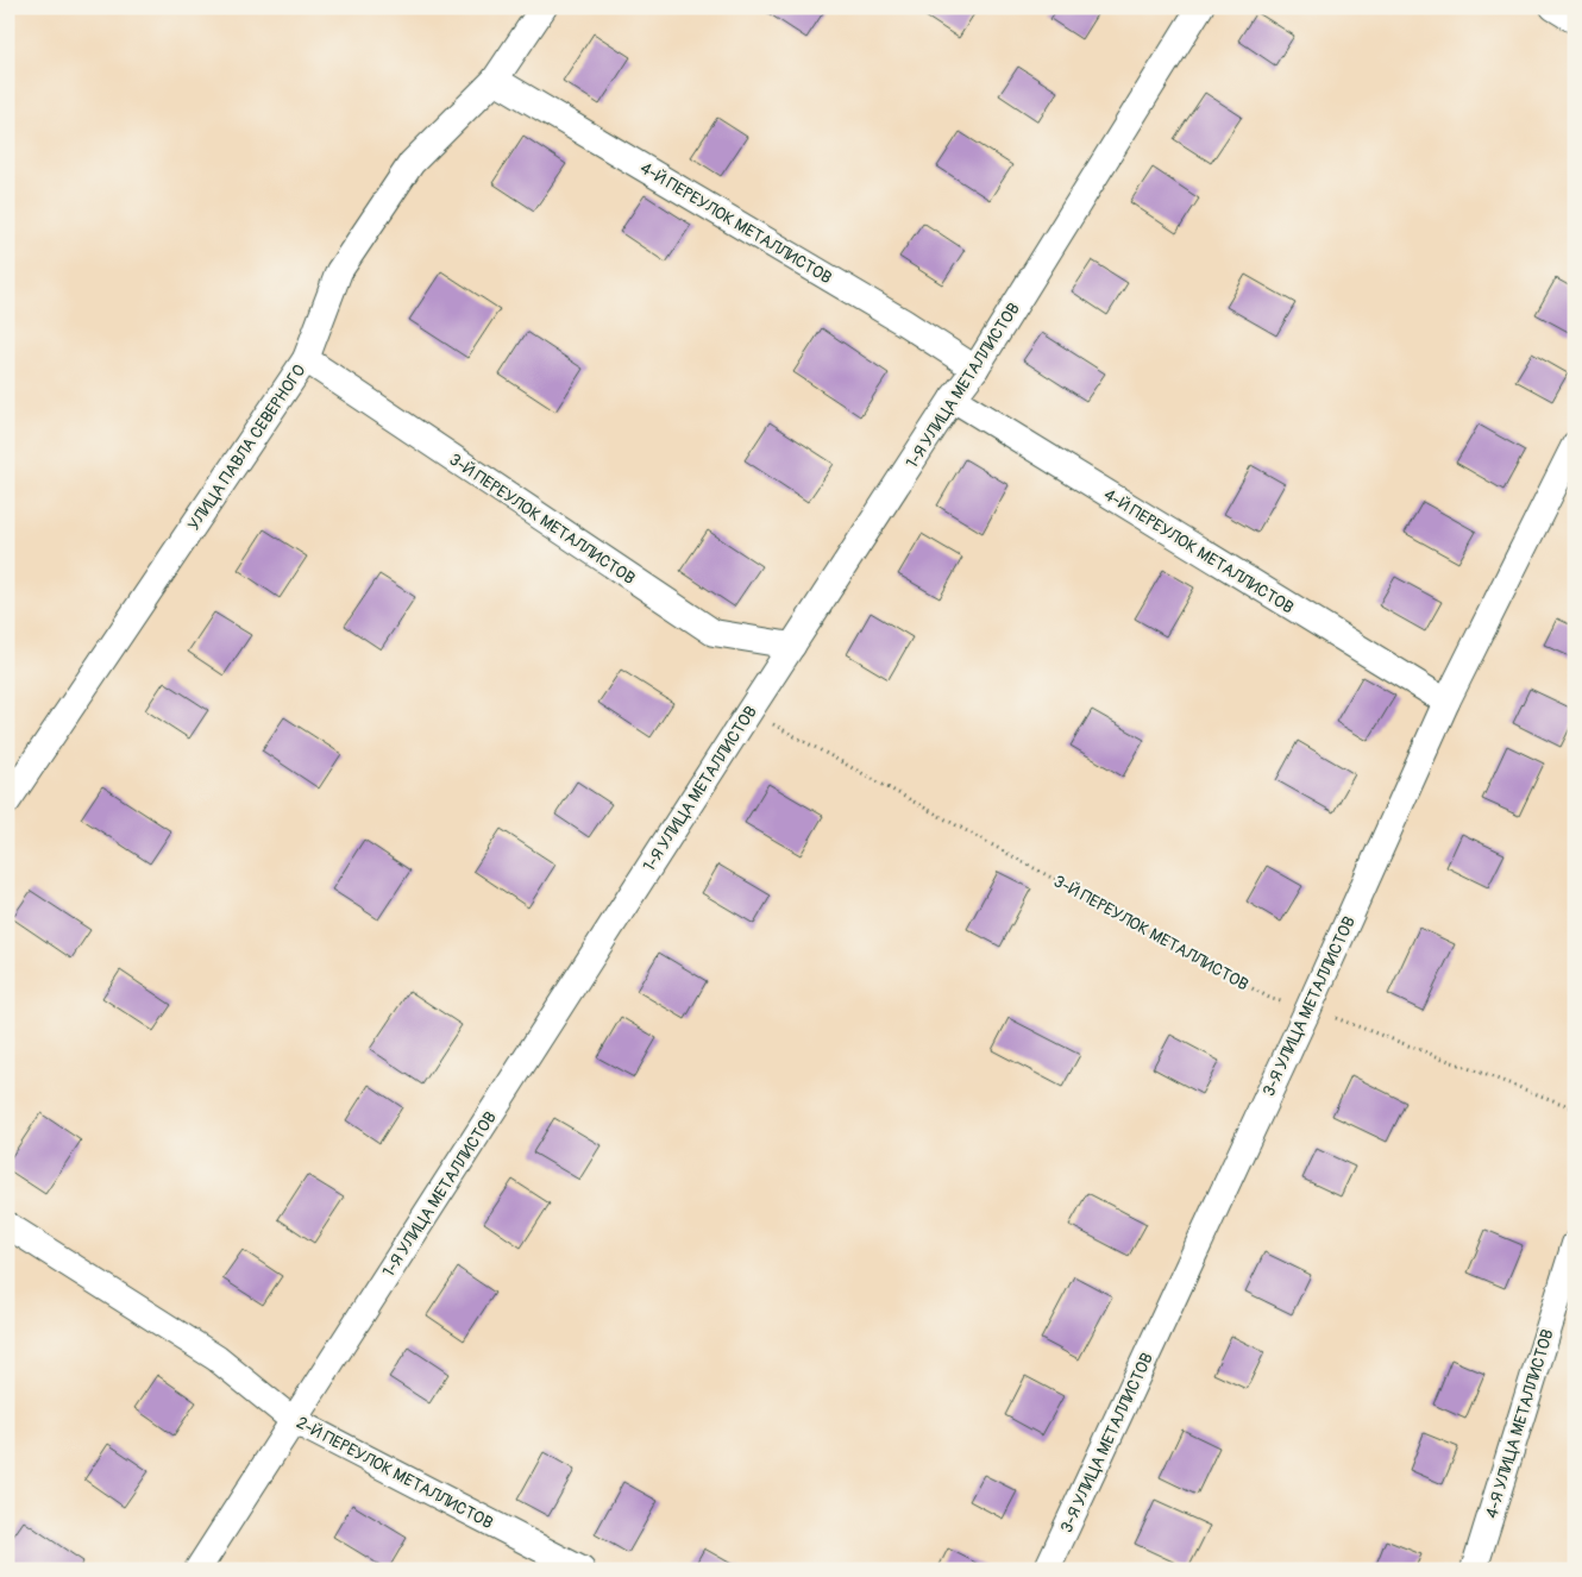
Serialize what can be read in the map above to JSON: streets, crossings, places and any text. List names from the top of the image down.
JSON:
{
  "streets": {
    "street": [
      "4-Й ПЕРЕУЛОК МЕТАЛЛИСТОВ",
      "1-Я УЛИЦА МЕТАЛЛИСТОВ",
      "УЛИЦА ПАВЛА СЕВЕРНОГО",
      "3-Й ПЕРЕУЛОК МЕТАЛЛИСТОВ",
      "3-Я УЛИЦА МЕТАЛЛИСТОВ",
      "4-Я УЛИЦА МЕТАЛЛИСТОВ",
      "2-Й ПЕРЕУЛОК МЕТАЛЛИСТОВ"
    ]
  },
  "crossings": [
    ["4-Й ПЕРЕУЛОК МЕТАЛЛИСТОВ", "1-Я УЛИЦА МЕТАЛЛИСТОВ"],
    ["4-Й ПЕРЕУЛОК МЕТАЛЛИСТОВ", "УЛИЦА ПАВЛА СЕВЕРНОГО"],
    ["4-Й ПЕРЕУЛОК МЕТАЛЛИСТОВ", "3-Я УЛИЦА МЕТАЛЛИСТОВ"],
    ["1-Я УЛИЦА МЕТАЛЛИСТОВ", "3-Й ПЕРЕУЛОК МЕТАЛЛИСТОВ"],
    ["1-Я УЛИЦА МЕТАЛЛИСТОВ", "2-Й ПЕРЕУЛОК МЕТАЛЛИСТОВ"],
    ["УЛИЦА ПАВЛА СЕВЕРНОГО", "3-Й ПЕРЕУЛОК МЕТАЛЛИСТОВ"],
    ["3-Й ПЕРЕУЛОК МЕТАЛЛИСТОВ", "3-Я УЛИЦА МЕТАЛЛИСТОВ"]
  ]
}
